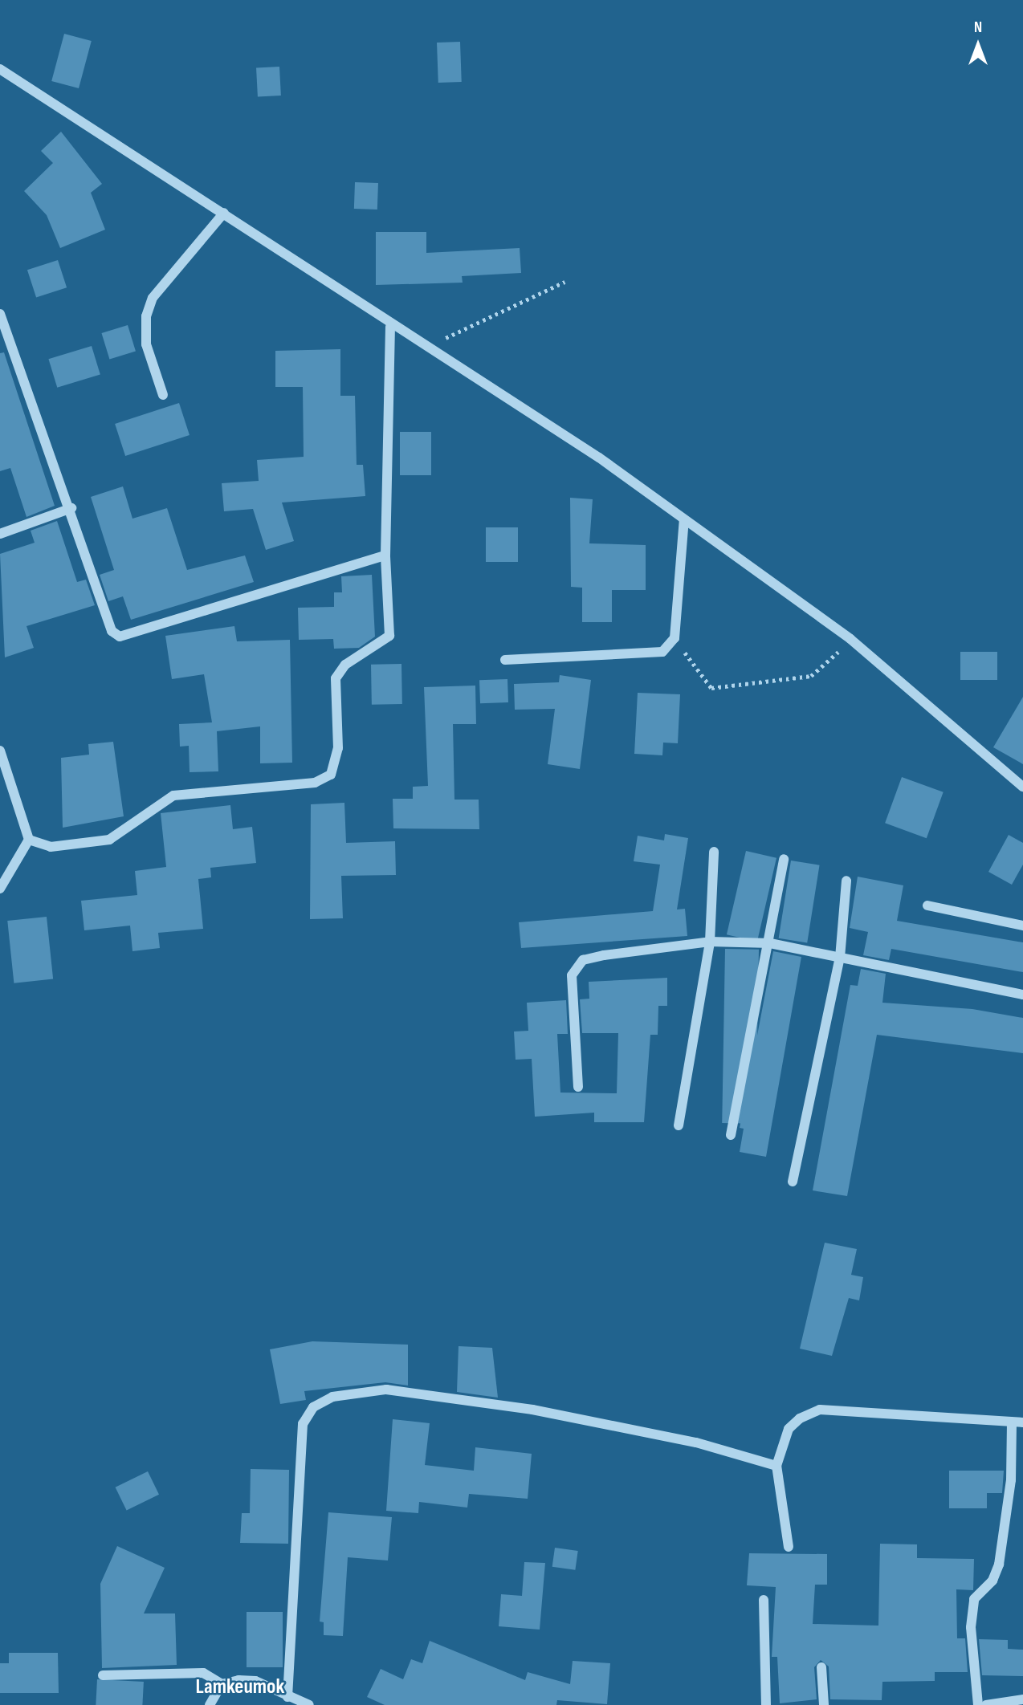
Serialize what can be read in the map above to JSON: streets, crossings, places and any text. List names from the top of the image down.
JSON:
{
  "districts": ["Lamkeumok"],
  "north": "top"
}
